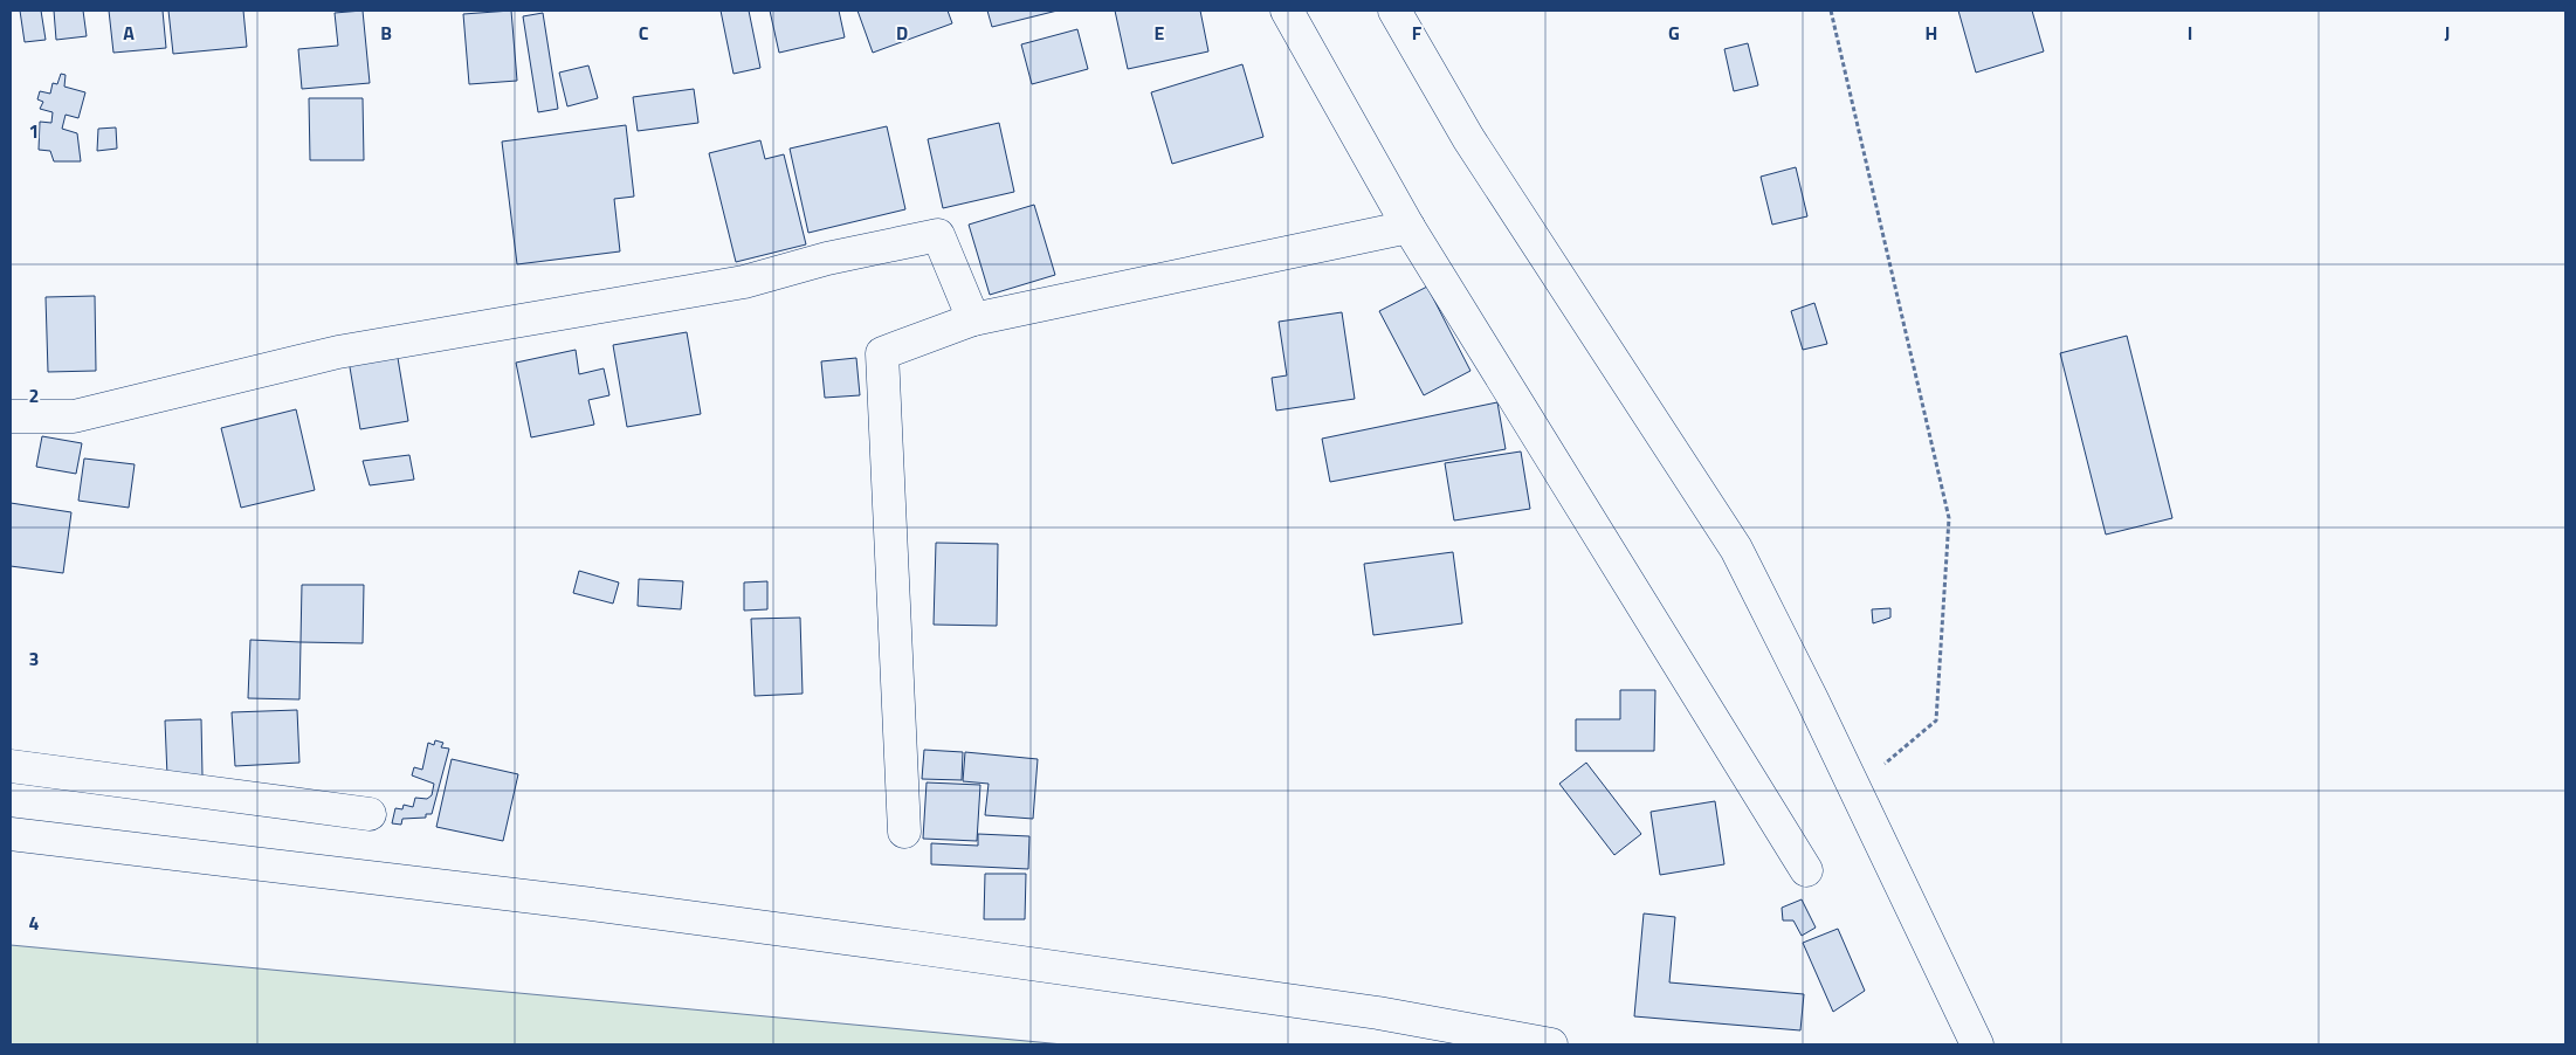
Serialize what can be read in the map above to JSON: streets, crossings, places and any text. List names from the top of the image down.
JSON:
{
  "grid": {
    "columns": [
      "A",
      "B",
      "C",
      "D",
      "E",
      "F",
      "G",
      "H",
      "I",
      "J"
    ],
    "rows": [
      "1",
      "2",
      "3",
      "4"
    ]
  }
}
